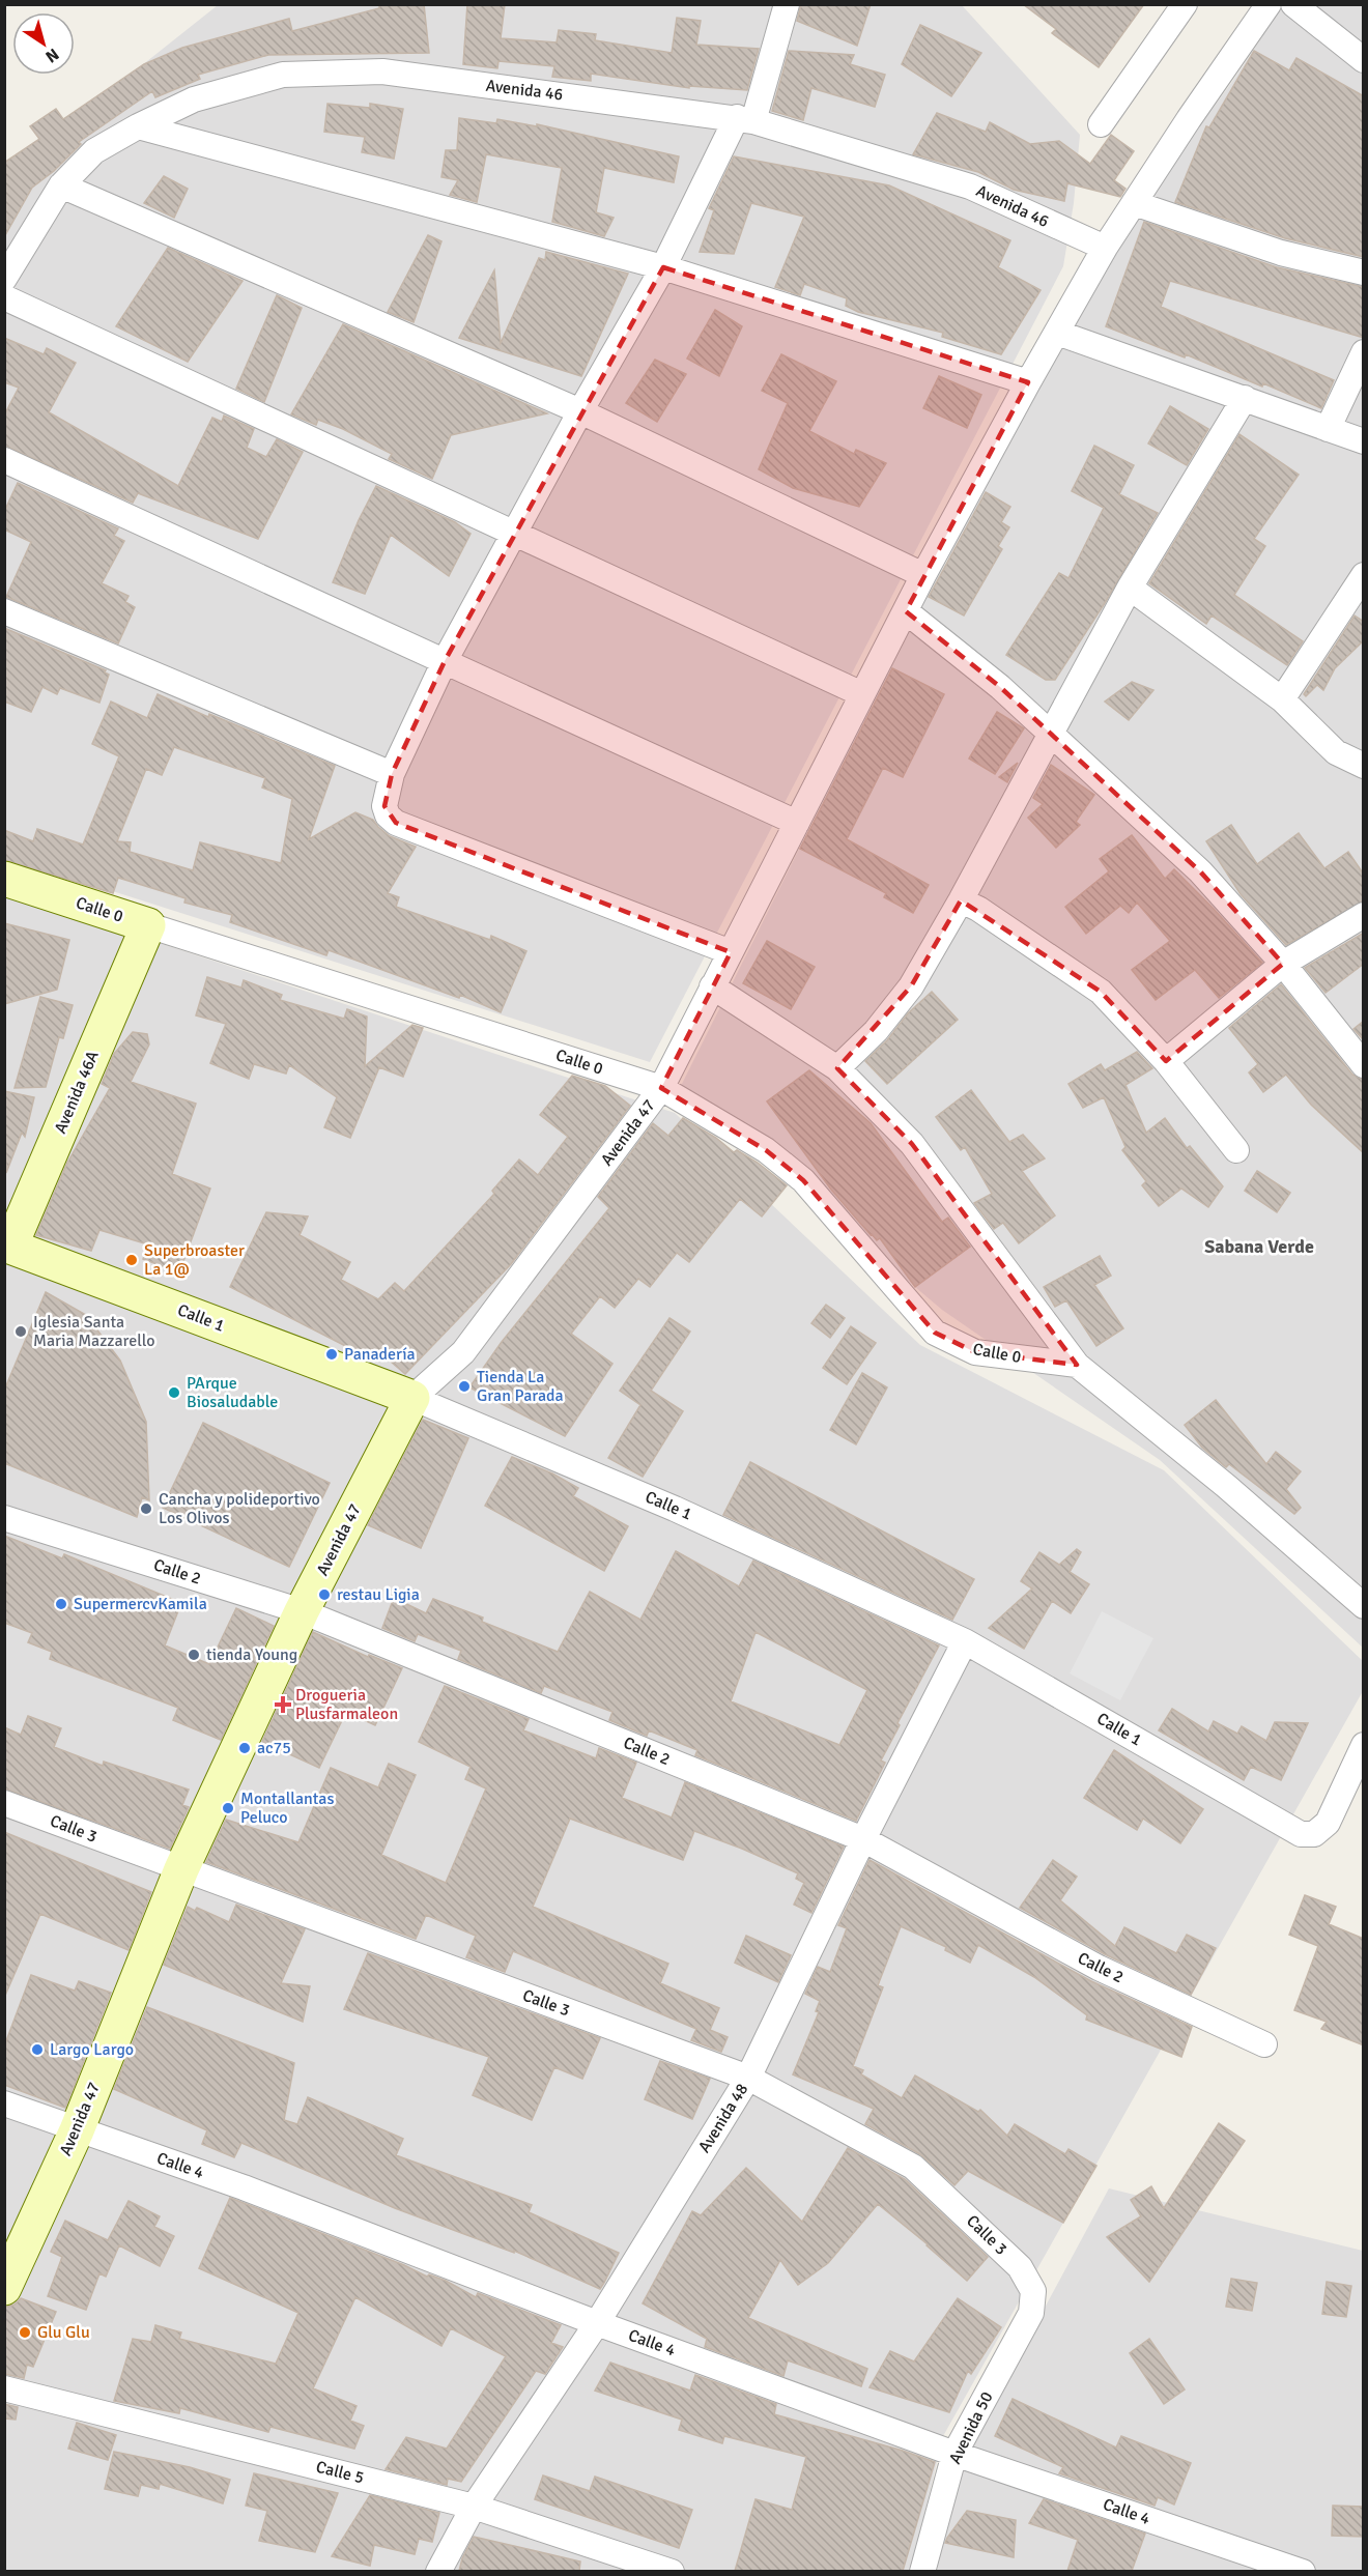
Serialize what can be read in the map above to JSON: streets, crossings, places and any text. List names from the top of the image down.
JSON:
{
  "streets": {
    "street": [
      "Avenida 46",
      "Calle 0",
      "Avenida 46A",
      "Avenida 47",
      "Calle 1",
      "Calle 2",
      "Calle 3",
      "Avenida 48",
      "Calle 4",
      "Avenida 50",
      "Calle 5"
    ]
  },
  "crossings": [
    ["Avenida 46", "Avenida 47"],
    ["Calle 0", "Avenida 46A"],
    ["Calle 0", "Avenida 47"],
    ["Avenida 46A", "Calle 1"],
    ["Avenida 47", "Calle 1"],
    ["Avenida 47", "Calle 2"],
    ["Avenida 47", "Calle 3"],
    ["Avenida 47", "Calle 4"],
    ["Calle 1", "Avenida 48"],
    ["Calle 2", "Avenida 48"],
    ["Calle 3", "Avenida 48"],
    ["Calle 3", "Avenida 50"],
    ["Avenida 48", "Calle 4"],
    ["Avenida 48", "Calle 5"],
    ["Calle 4", "Avenida 50"]
  ],
  "districts": ["Sabana Verde"],
  "places": {
    "other": [
      "Superbroaster La 1@",
      "Iglesia Santa Maria Mazzarello",
      "Panadería",
      "Tienda La Gran Parada",
      "PArque Biosaludable",
      "Cancha y polideportivo Los Olivos",
      "restau Ligia",
      "SupermercvKamila",
      "tienda Young",
      "ac75",
      "Montallantas Peluco",
      "Largo Largo",
      "Glu Glu"
    ],
    "health": ["Drogueria Plusfarmaleon"]
  },
  "north": "bottom right"
}
